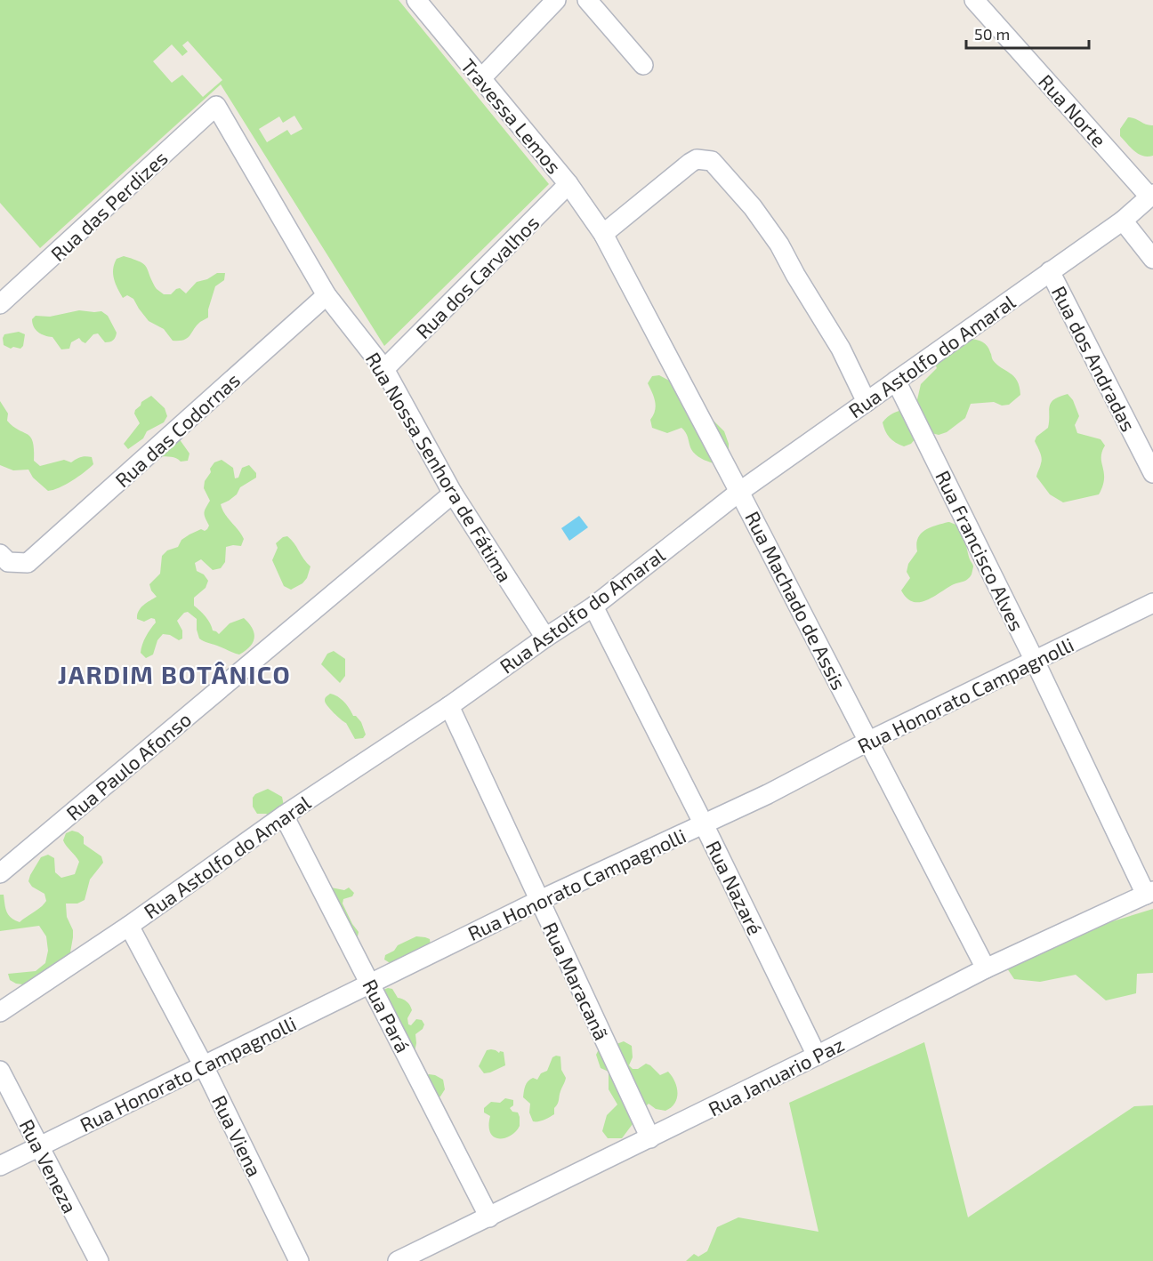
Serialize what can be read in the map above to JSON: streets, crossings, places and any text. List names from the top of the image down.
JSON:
{
  "streets": {
    "street": [
      "Rua Norte",
      "Travessa Lemos",
      "Rua das Perdizes",
      "Rua dos Carvalhos",
      "Rua Astolfo do Amaral",
      "Rua dos Andradas",
      "Rua das Codornas",
      "Rua Nossa Senhora de Fátima",
      "Rua Francisco Alves",
      "Rua Machado de Assis",
      "Rua Honorato Campagnolli",
      "Rua Paulo Afonso",
      "Rua Nazaré",
      "Rua Maracanã",
      "Rua Pará",
      "Rua Januario Paz",
      "Rua Viena",
      "Rua Veneza"
    ]
  },
  "crossings": [
    ["Rua Norte", "Rua Astolfo do Amaral"],
    ["Travessa Lemos", "Rua dos Carvalhos"],
    ["Travessa Lemos", "Rua Machado de Assis"],
    ["Rua das Perdizes", "Rua Nossa Senhora de Fátima"],
    ["Rua dos Carvalhos", "Rua Nossa Senhora de Fátima"],
    ["Rua Astolfo do Amaral", "Rua dos Andradas"],
    ["Rua Astolfo do Amaral", "Rua Nossa Senhora de Fátima"],
    ["Rua Astolfo do Amaral", "Rua Francisco Alves"],
    ["Rua Astolfo do Amaral", "Rua Machado de Assis"],
    ["Rua Astolfo do Amaral", "Rua Nazaré"],
    ["Rua Astolfo do Amaral", "Rua Maracanã"],
    ["Rua Astolfo do Amaral", "Rua Pará"],
    ["Rua Astolfo do Amaral", "Rua Viena"],
    ["Rua das Codornas", "Rua Nossa Senhora de Fátima"],
    ["Rua Nossa Senhora de Fátima", "Rua Paulo Afonso"],
    ["Rua Francisco Alves", "Rua Honorato Campagnolli"],
    ["Rua Francisco Alves", "Rua Januario Paz"],
    ["Rua Machado de Assis", "Rua Honorato Campagnolli"],
    ["Rua Machado de Assis", "Rua Januario Paz"],
    ["Rua Honorato Campagnolli", "Rua Nazaré"],
    ["Rua Honorato Campagnolli", "Rua Maracanã"],
    ["Rua Honorato Campagnolli", "Rua Pará"],
    ["Rua Honorato Campagnolli", "Rua Viena"],
    ["Rua Honorato Campagnolli", "Rua Veneza"],
    ["Rua Nazaré", "Rua Januario Paz"],
    ["Rua Maracanã", "Rua Januario Paz"],
    ["Rua Pará", "Rua Januario Paz"]
  ],
  "districts": ["JARDIM BOTÂNICO"],
  "scale_bar": "50 m"
}
